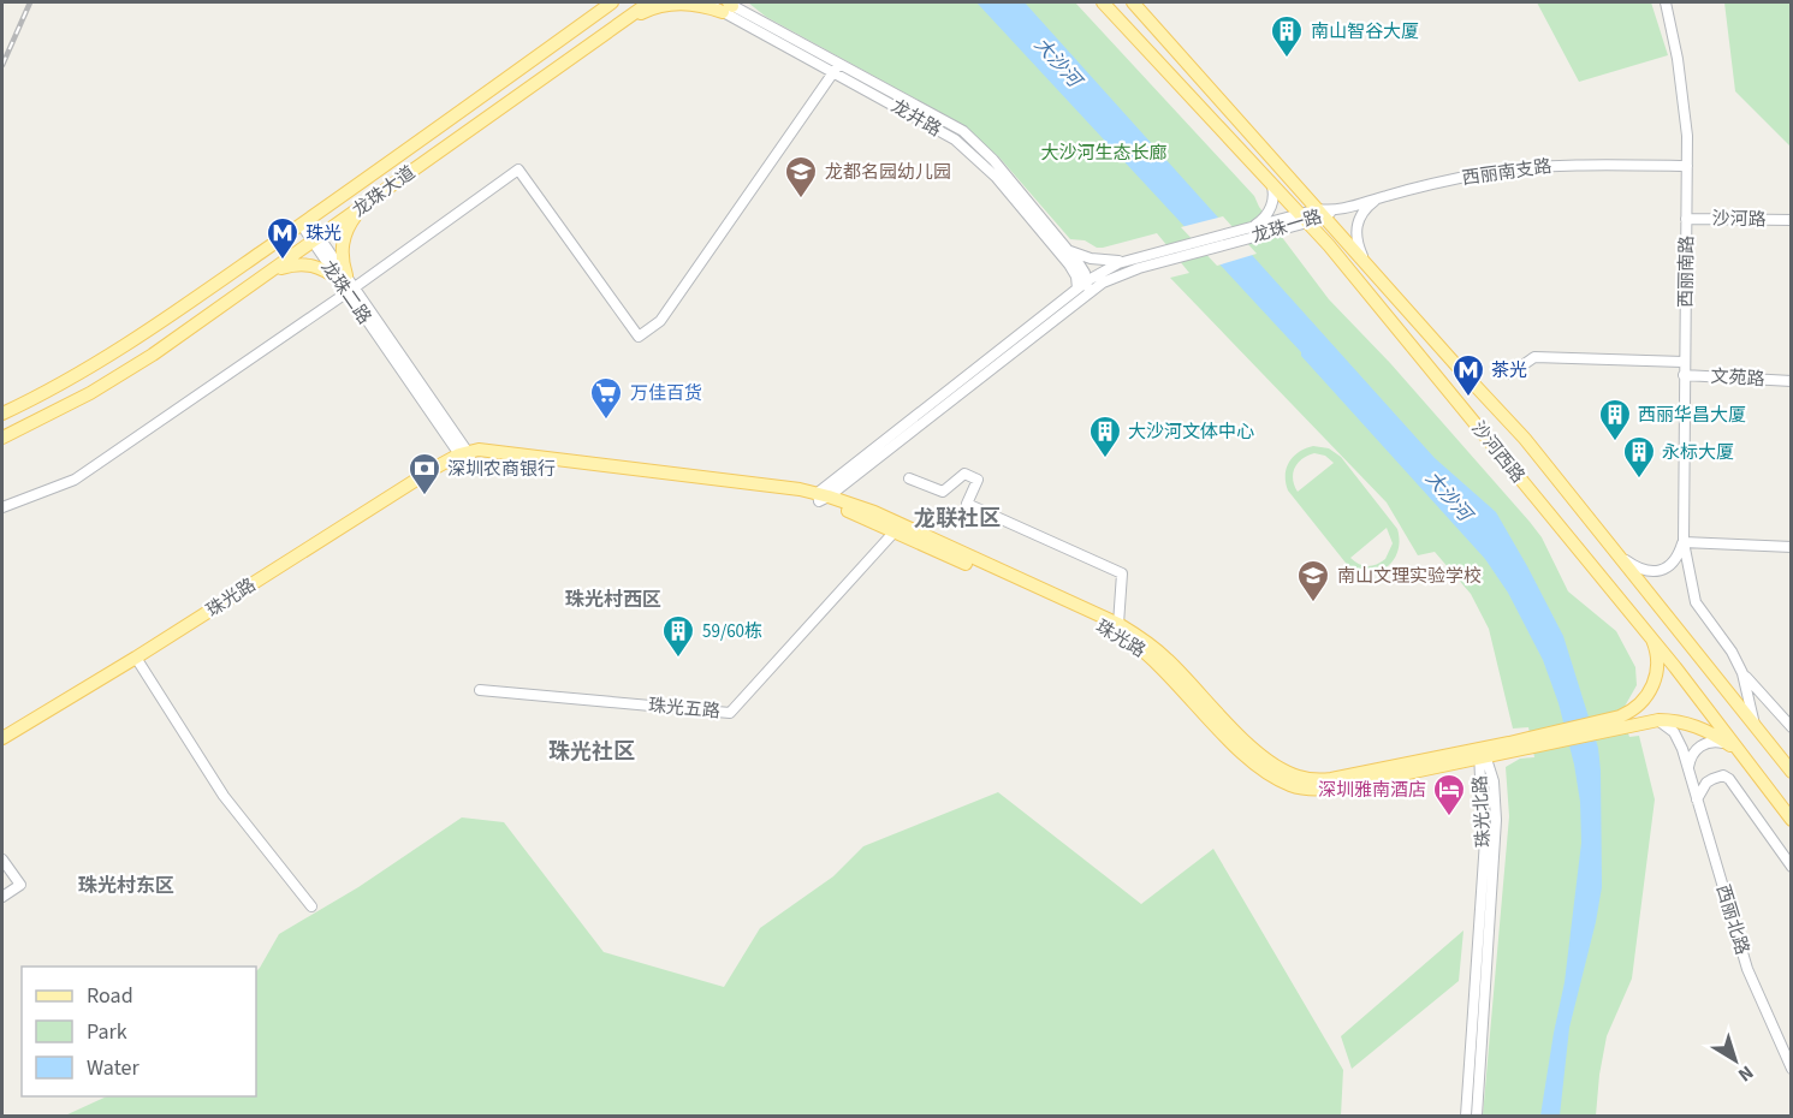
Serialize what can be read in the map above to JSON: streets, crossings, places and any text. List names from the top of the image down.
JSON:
{
  "streets": {
    "main road": ["龙珠大道", "沙河西路", "珠光路"],
    "street": [
      "龙井路",
      "西丽南支路",
      "沙河路",
      "龙珠一路",
      "西丽南路",
      "龙珠二路",
      "文苑路",
      "珠光五路",
      "珠光北路",
      "西丽北路"
    ]
  },
  "crossings": [
    ["龙井路", "龙珠一路"],
    ["西丽南支路", "龙珠一路"],
    ["西丽南支路", "西丽南路"],
    ["西丽南支路", "沙河西路"],
    ["龙珠大道", "龙珠二路"],
    ["沙河路", "西丽南路"],
    ["龙珠一路", "沙河西路"],
    ["龙珠一路", "珠光路"],
    ["西丽南路", "文苑路"],
    ["西丽南路", "沙河西路"],
    ["龙珠二路", "珠光路"],
    ["沙河西路", "珠光路"],
    ["珠光路", "珠光五路"],
    ["珠光路", "珠光北路"],
    ["珠光路", "西丽北路"]
  ],
  "districts": [
    "龙联社区",
    "珠光村西区",
    "珠光社区",
    "珠光村东区"
  ],
  "water": ["大沙河"],
  "parks": ["大沙河生态长廊"],
  "places": {
    "building": [
      "南山智谷大厦",
      "西丽华昌大厦",
      "大沙河文体中心",
      "永标大厦",
      "59/60栋"
    ],
    "school or university": ["龙都名园幼儿园", "南山文理实验学校"],
    "metro station": ["珠光", "茶光"],
    "supermarket": ["万佳百货"],
    "bank": ["深圳农商银行"],
    "hotel": ["深圳雅南酒店"]
  },
  "legend": ["Road", "Park", "Water"],
  "north": "bottom right"
}
